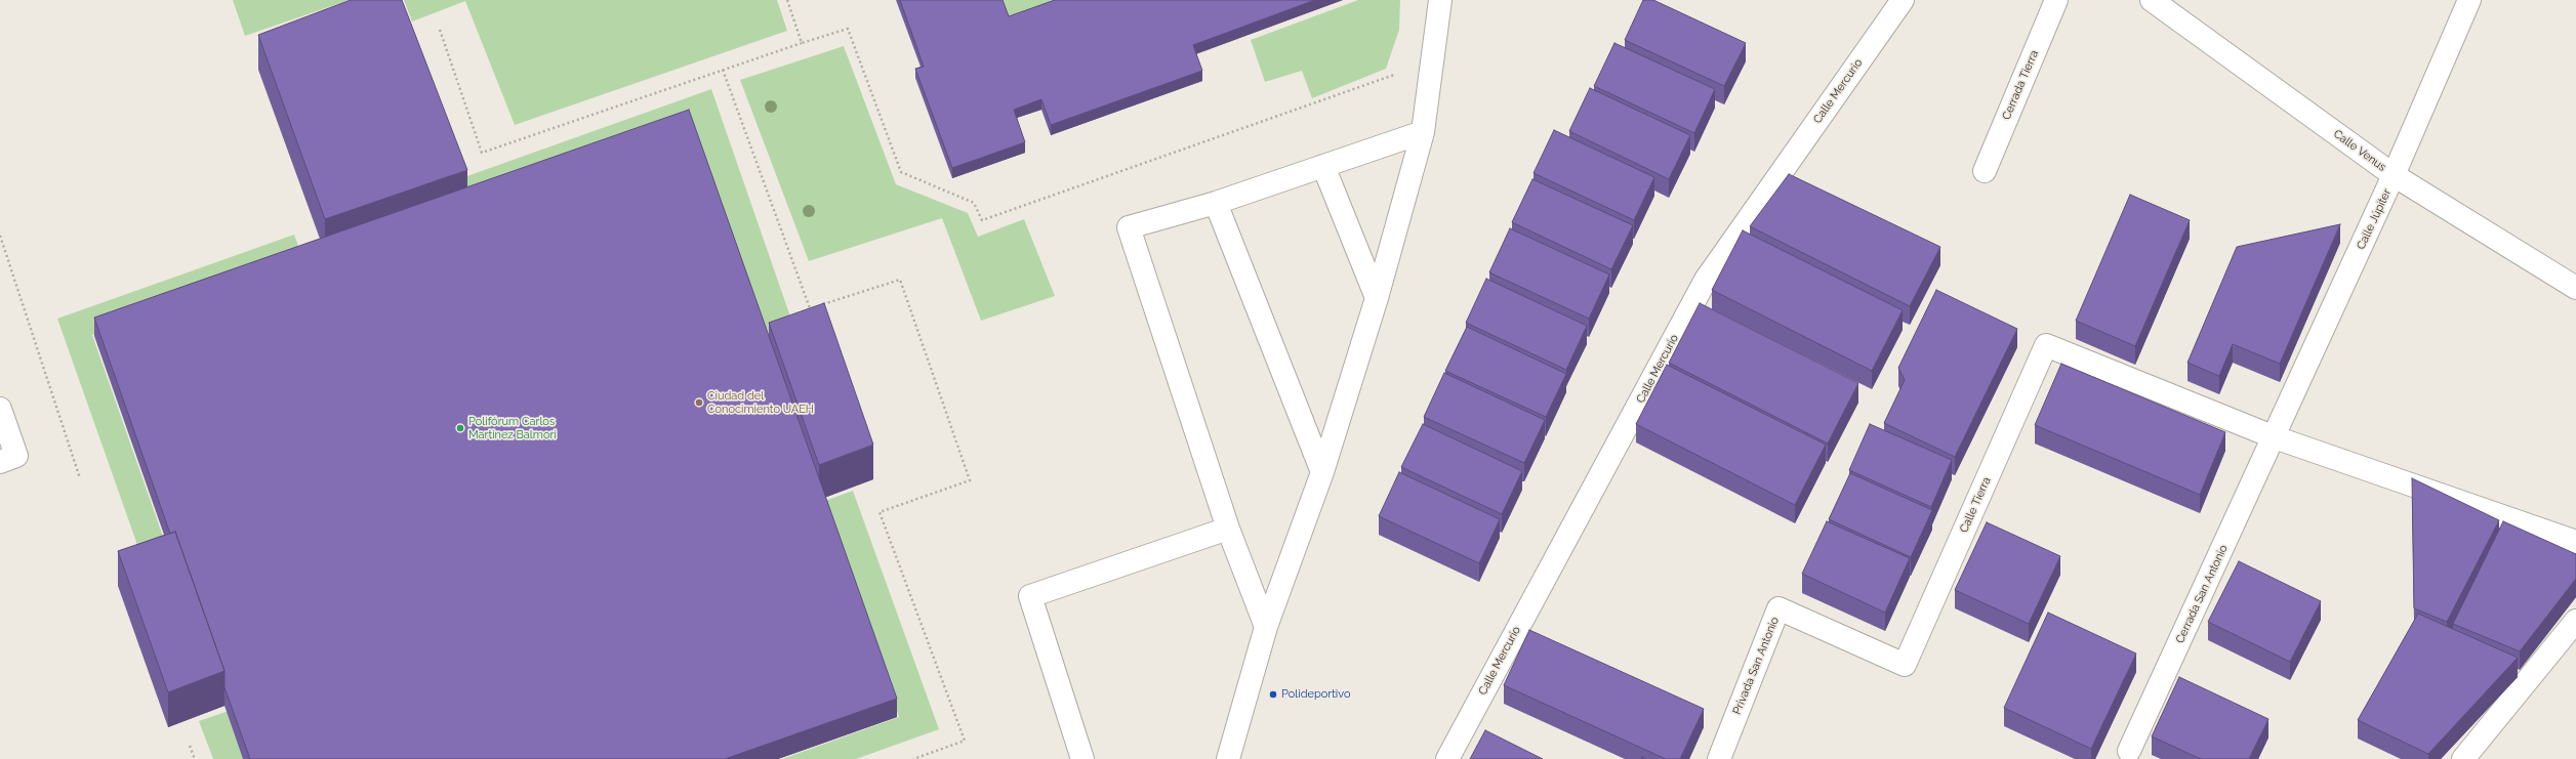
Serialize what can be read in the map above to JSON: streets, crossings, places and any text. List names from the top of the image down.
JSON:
{
  "streets": {
    "street": [
      "Cerrada Tierra",
      "Calle Mercurio",
      "Calle Venus",
      "Calle Júpiter",
      "Calle Tierra",
      "Cerrada San Antonio",
      "Privada San Antonio"
    ]
  },
  "crossings": [
    ["Calle Venus", "Calle Júpiter"],
    ["Calle Júpiter", "Calle Tierra"],
    ["Calle Júpiter", "Cerrada San Antonio"],
    ["Calle Tierra", "Cerrada San Antonio"],
    ["Calle Tierra", "Privada San Antonio"]
  ],
  "places": ["Ciudad del Conocimiento UAEH", "Polifórum Carlos Martinez Balmori", "Polideportivo"]
}
